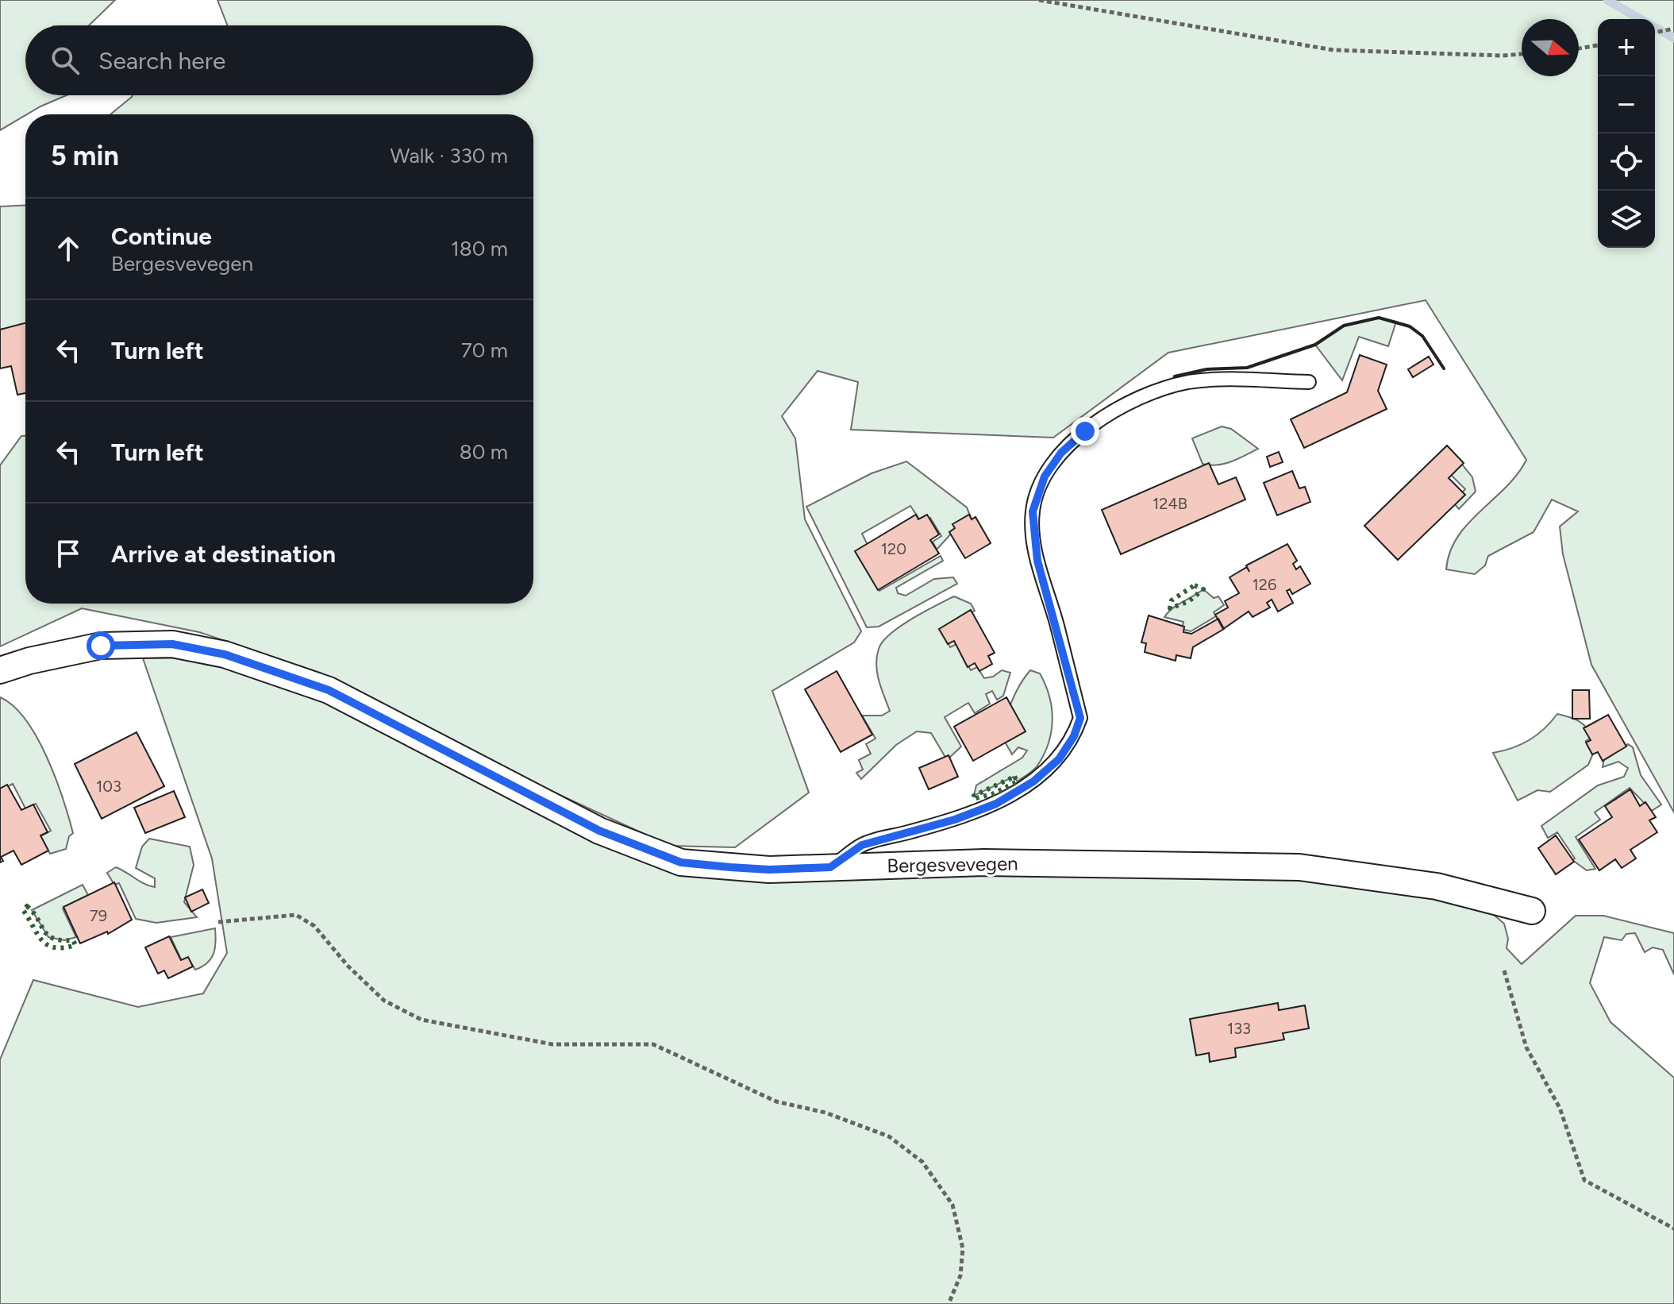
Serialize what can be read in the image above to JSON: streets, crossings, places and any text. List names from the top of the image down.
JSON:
{
  "streets": {
    "street": ["Bergesvevegen"]
  },
  "house_numbers": [
    "124B",
    "120",
    "126",
    "103",
    "79",
    "133"
  ],
  "north": "right",
  "page": {
    "map_buttons": ["+", "−"],
    "search": "Search here",
    "heading": ["5 min", "Walk · 330 m"],
    "list": [
      ["Continue", "Bergesvevegen", "180 m"],
      ["Turn left", "70 m"],
      ["Turn left", "80 m"],
      "Arrive at destination"
    ]
  }
}
